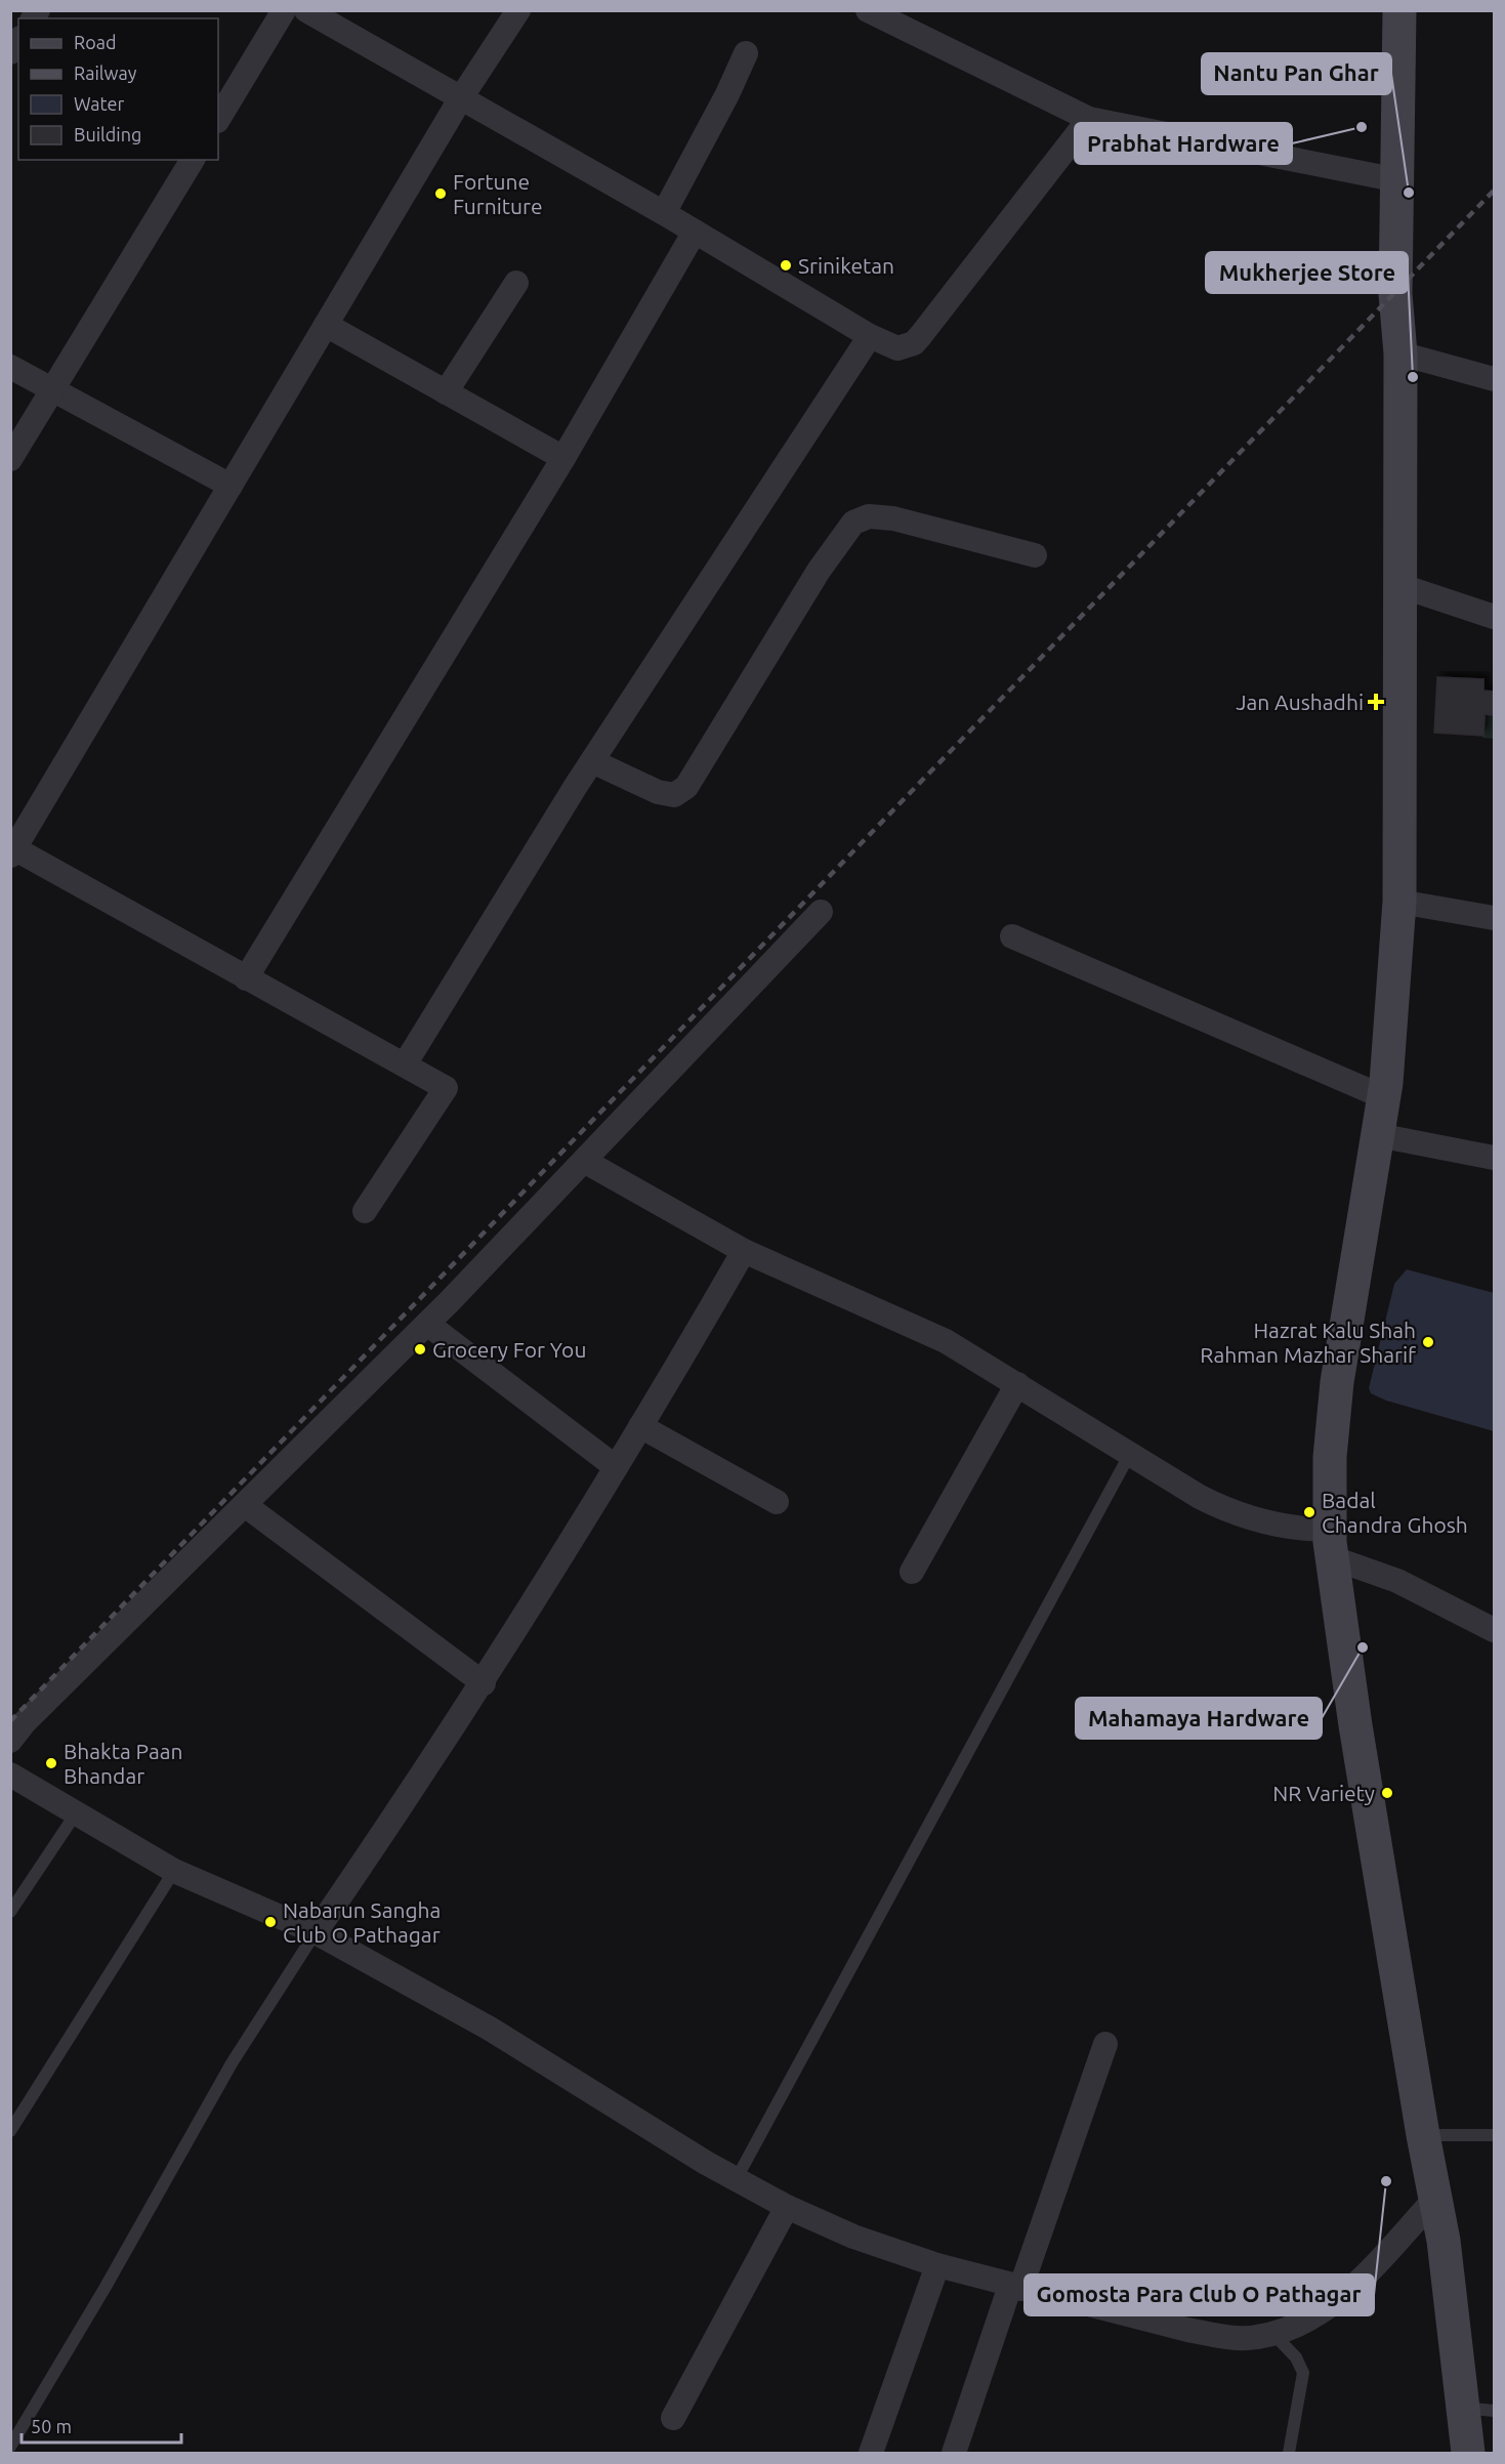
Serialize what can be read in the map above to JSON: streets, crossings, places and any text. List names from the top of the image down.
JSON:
{
  "places": {
    "other": [
      "Prabhat Hardware",
      "Nantu Pan Ghar",
      "Fortune Furniture",
      "Sriniketan",
      "Mukherjee Store",
      "Hazrat Kalu Shah Rahman Mazhar Sharif",
      "Grocery For You",
      "Badal Chandra Ghosh",
      "Mahamaya Hardware",
      "Bhakta Paan Bhandar",
      "NR Variety",
      "Nabarun Sangha Club O Pathagar",
      "Gomosta Para Club O Pathagar"
    ],
    "health": ["Jan Aushadhi"]
  },
  "legend": [
    "Road",
    "Railway",
    "Water",
    "Building"
  ],
  "scale_bar": "50 m"
}
